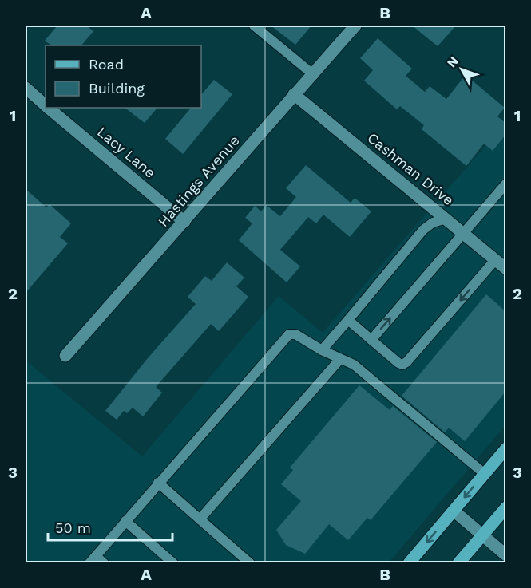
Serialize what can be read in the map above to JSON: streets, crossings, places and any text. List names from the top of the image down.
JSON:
{
  "streets": {
    "street": ["Lacy Lane", "Cashman Drive", "Hastings Avenue"]
  },
  "crossings": [
    ["Lacy Lane", "Hastings Avenue"],
    ["Cashman Drive", "Hastings Avenue"]
  ],
  "legend": ["Road", "Building"],
  "scale_bar": "50 m",
  "north": "top left",
  "grid": {
    "columns": ["A", "B"],
    "rows": ["1", "2", "3"]
  }
}
